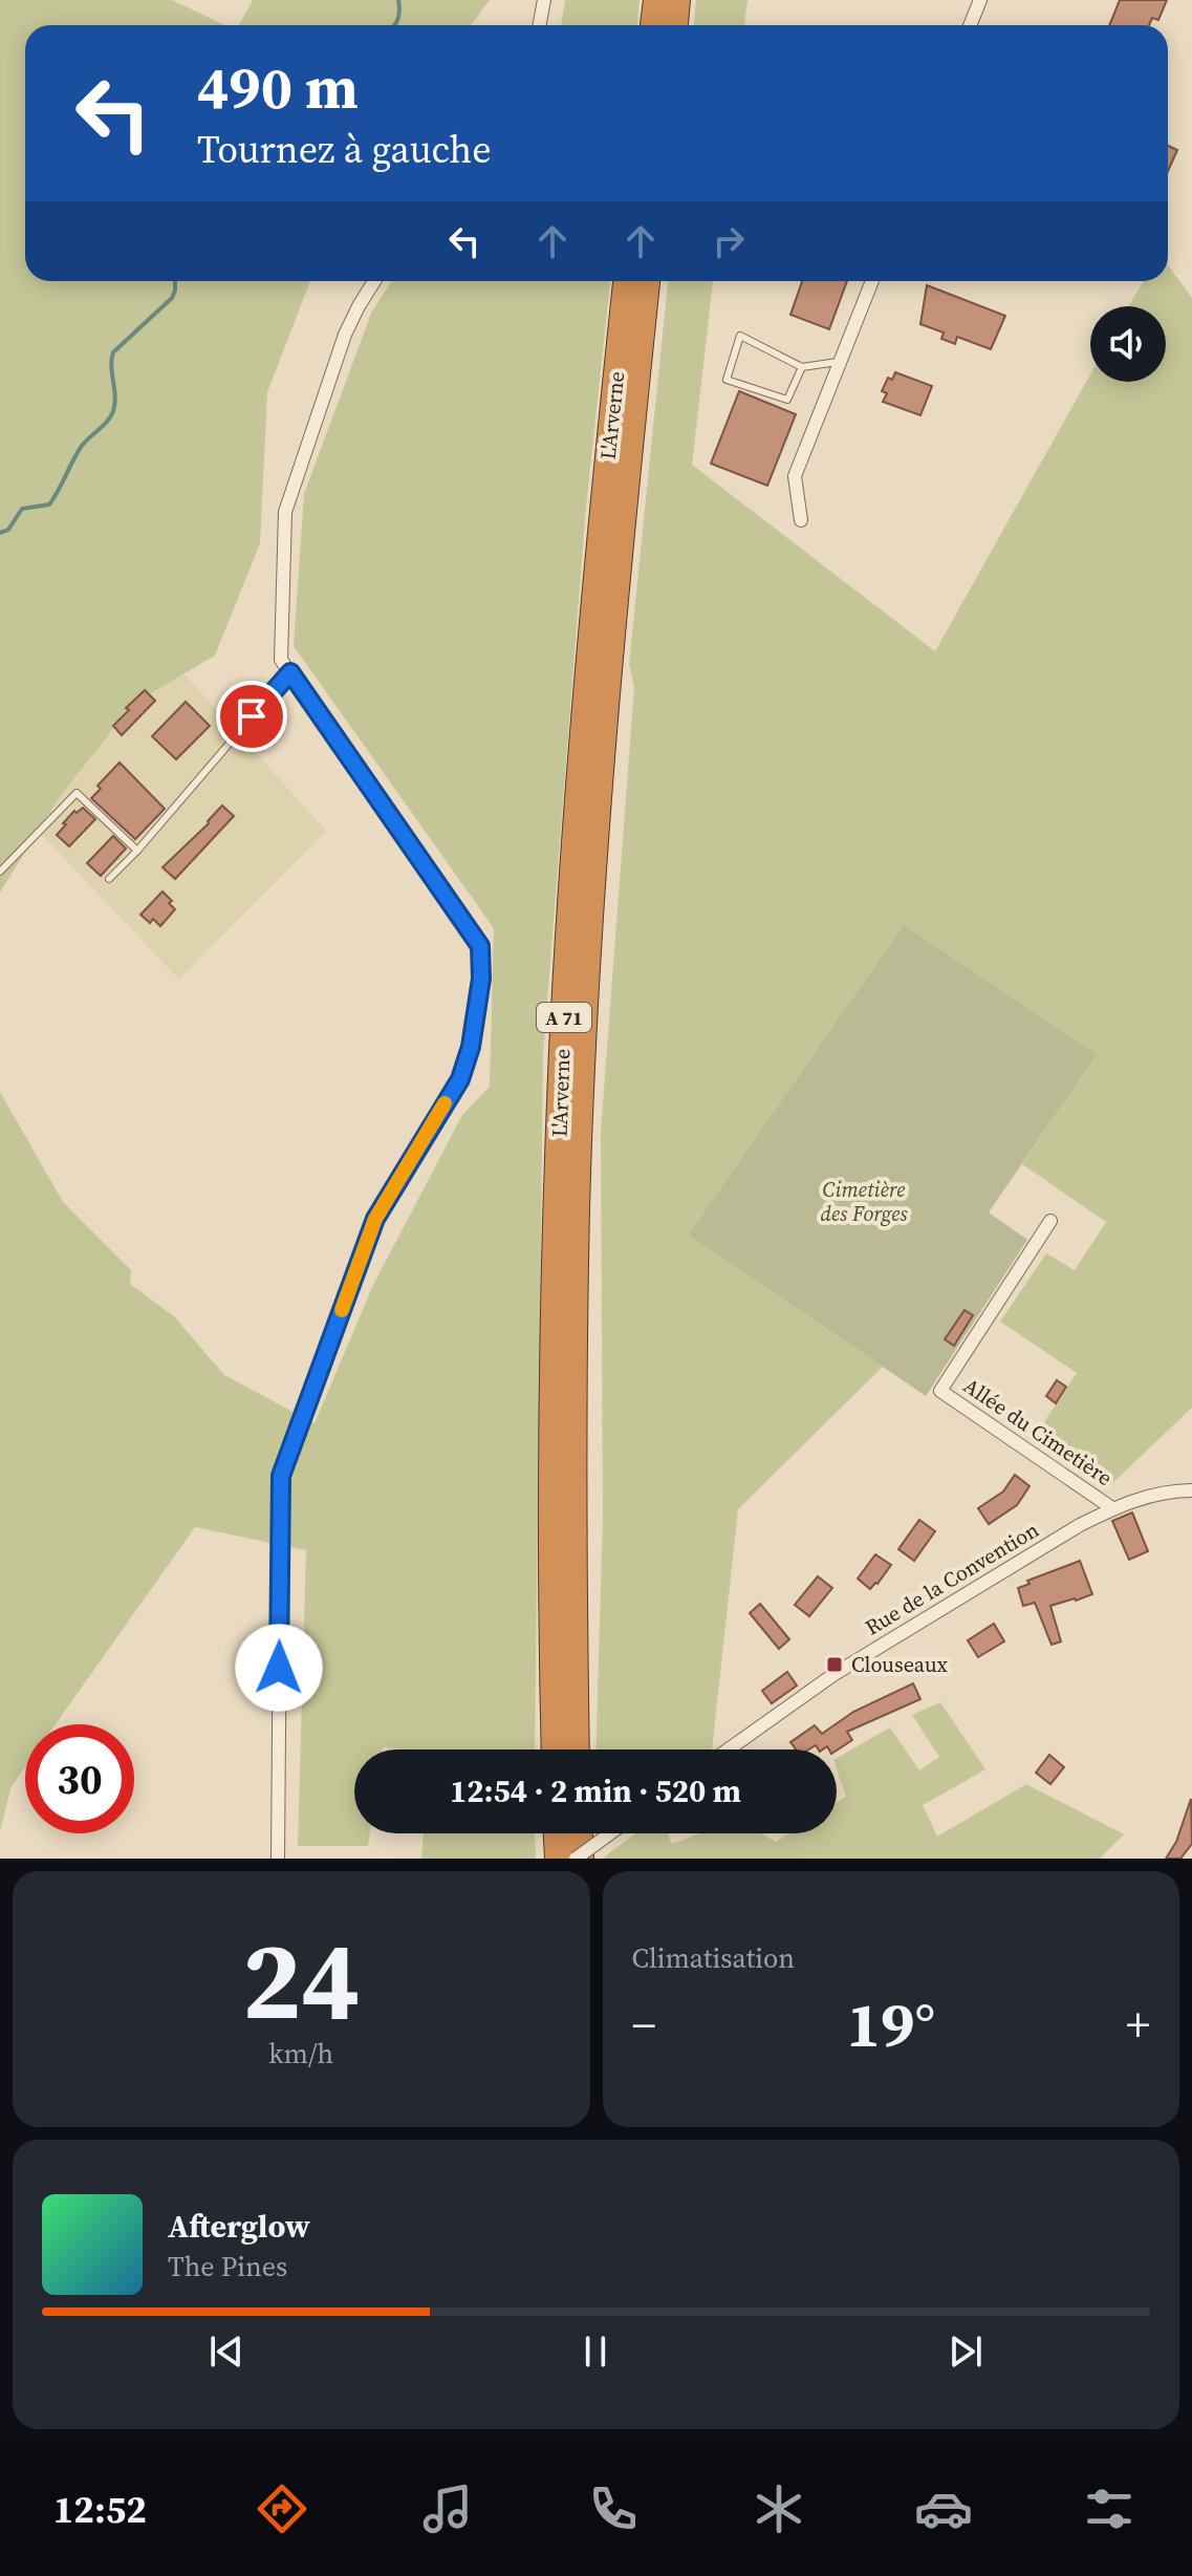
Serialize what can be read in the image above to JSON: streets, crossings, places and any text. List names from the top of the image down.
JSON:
{
  "streets": {
    "highway": ["L'Arverne", "A 71"],
    "street": ["Allée du Cimetière", "Rue de la Convention"]
  },
  "crossings": [
    ["Allée du Cimetière", "Rue de la Convention"]
  ],
  "parks": ["Cimetière des Forges"],
  "places": {
    "transit": ["Clouseaux"]
  },
  "page": {
    "turn": ["490 m", "Tournez à gauche"],
    "limit": "30",
    "trip": "12:54 · 2 min · 520 m",
    "tile": [
      ["24", "km/h"],
      "Climatisation"
    ],
    "heat": ["−", "19°", "+"],
    "song": ["Afterglow", "The Pines"],
    "tabs": "12:52"
  }
}
